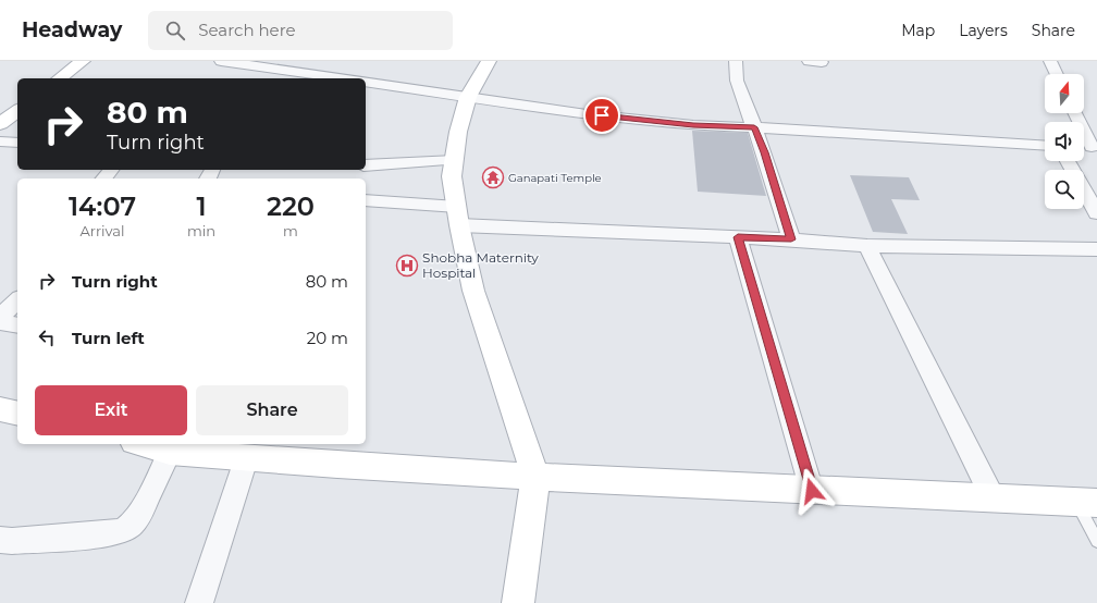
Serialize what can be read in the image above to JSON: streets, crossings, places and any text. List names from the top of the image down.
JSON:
{
  "places": {
    "temple": ["Ganapati Temple"],
    "hospital": ["Shobha Maternity Hospital"]
  },
  "north": "top",
  "page": {
    "header": "Headway",
    "search": "Search here",
    "nav": ["Map", "Layers", "Share"],
    "turn": ["80 m", "Turn right"],
    "eta": [
      "14:07",
      "Arrival",
      "1",
      "min",
      "220",
      "m"
    ],
    "list": [
      {
        "name": "Turn right",
        "value": "80 m"
      },
      {
        "name": "Turn left",
        "value": "20 m"
      }
    ],
    "buttons": ["Exit", "Share"]
  }
}
